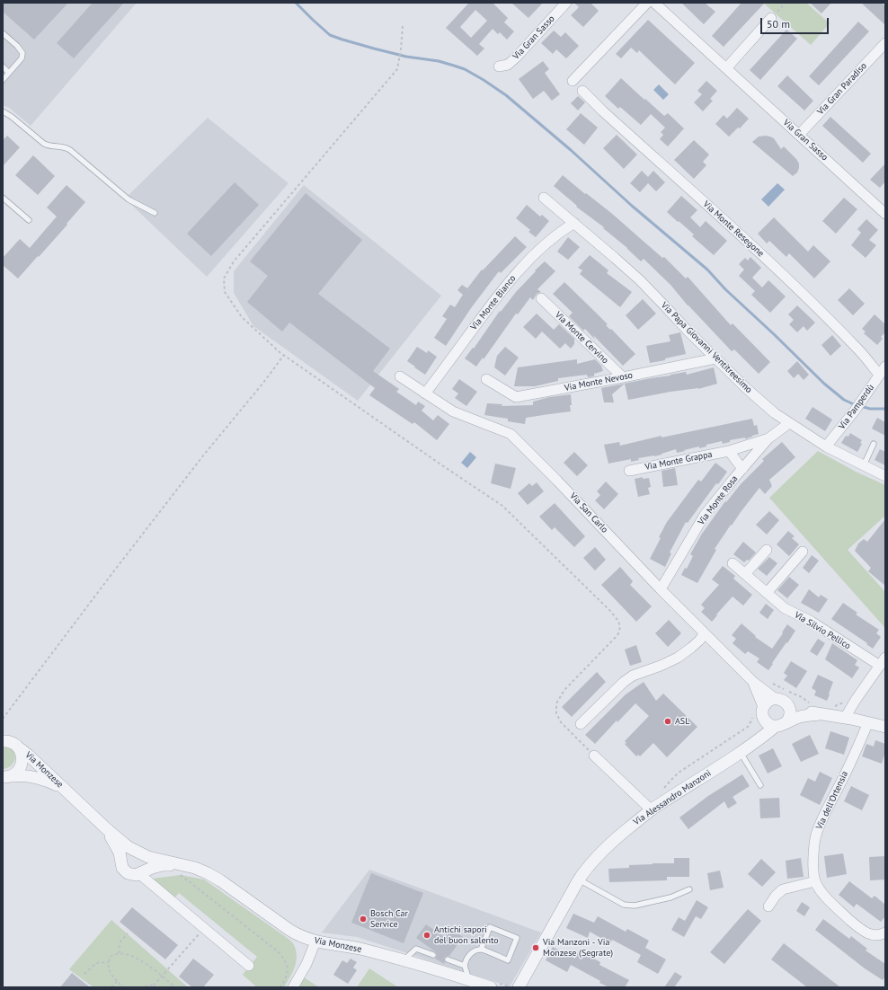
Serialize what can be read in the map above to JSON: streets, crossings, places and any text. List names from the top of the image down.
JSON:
{
  "streets": {
    "street": [
      "Via Gran Sasso",
      "Via Gran Paradiso",
      "Via Monte Resegone",
      "Via Monte Bianco",
      "Via Monte Cervino",
      "Via Papa Giovanni Ventitreesimo",
      "Via Monte Nevoso",
      "Via Pamperdù",
      "Via Monte Grappa",
      "Via Monte Rosa",
      "Via San Carlo",
      "Via Silvio Pellico",
      "Via Monzese",
      "Via Alessandro Manzoni",
      "Via dell'Ortensia"
    ]
  },
  "crossings": [
    ["Via Gran Sasso", "Via Gran Paradiso"],
    ["Via Monte Resegone", "Via Pamperdù"],
    ["Via Monte Bianco", "Via Papa Giovanni Ventitreesimo"],
    ["Via Monte Bianco", "Via San Carlo"],
    ["Via Monte Cervino", "Via Monte Nevoso"],
    ["Via Papa Giovanni Ventitreesimo", "Via Monte Nevoso"],
    ["Via Papa Giovanni Ventitreesimo", "Via Pamperdù"],
    ["Via Papa Giovanni Ventitreesimo", "Via Monte Rosa"],
    ["Via Monte Grappa", "Via Monte Rosa"],
    ["Via Monte Rosa", "Via San Carlo"],
    ["Via San Carlo", "Via Alessandro Manzoni"]
  ],
  "places": [
    "ASL",
    "Bosch Car Service",
    "Antichi sapori del buon salento",
    "Via Manzoni - Via Monzese (Segrate)"
  ],
  "scale_bar": "50 m"
}
